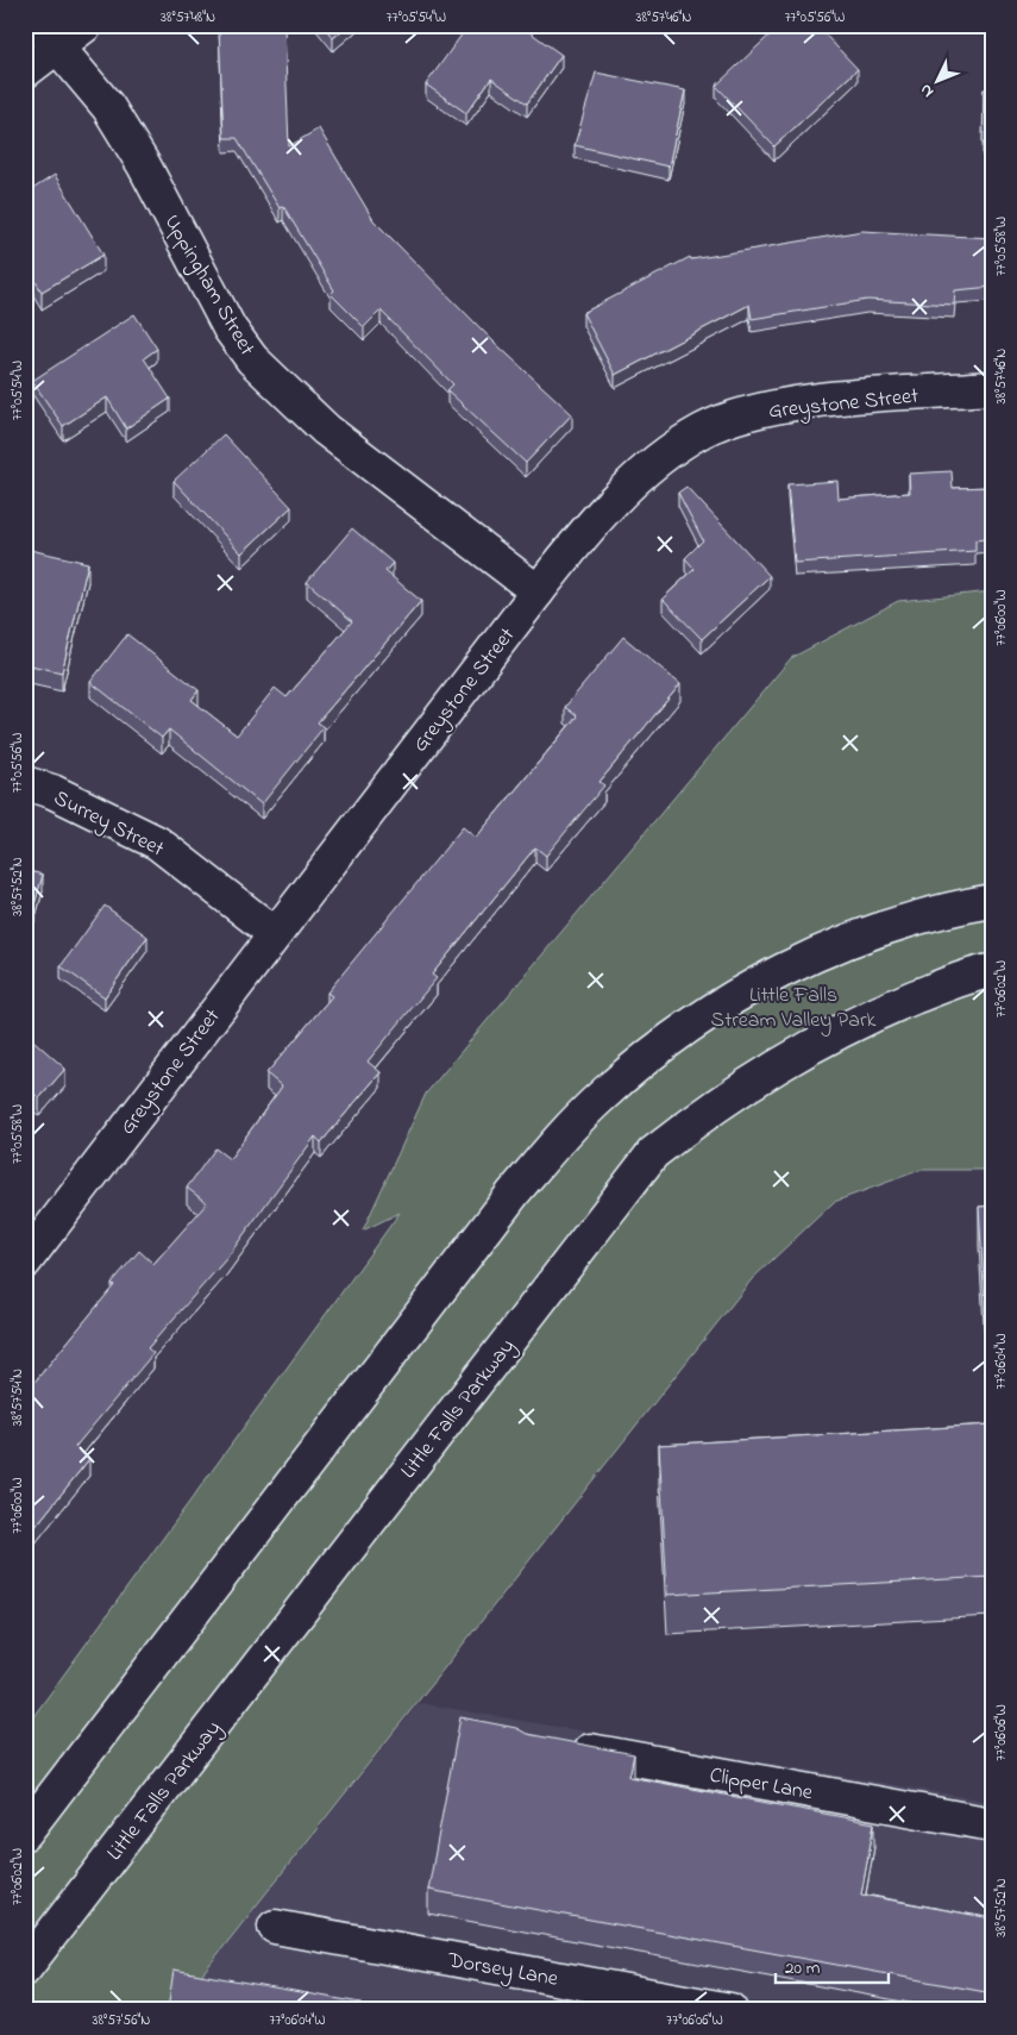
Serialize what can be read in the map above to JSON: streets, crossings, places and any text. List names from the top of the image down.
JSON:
{
  "streets": {
    "street": [
      "Uppingham Street",
      "Greystone Street",
      "Surrey Street",
      "Little Falls Parkway",
      "Clipper Lane",
      "Dorsey Lane"
    ]
  },
  "crossings": [
    ["Uppingham Street", "Greystone Street"],
    ["Greystone Street", "Surrey Street"]
  ],
  "parks": ["Little Falls Stream Valley Park"],
  "scale_bar": "20 m",
  "north": "bottom left",
  "coordinates": [
    "38°57'48\"N",
    "77°05'54\"W",
    "38°57'46\"N",
    "77°05'56\"W",
    "77°05'58\"W",
    "77°06'00\"W",
    "38°57'52\"N",
    "77°06'02\"W",
    "77°06'04\"W",
    "38°57'54\"N",
    "77°06'06\"W",
    "38°57'56\"N"
  ]
}
